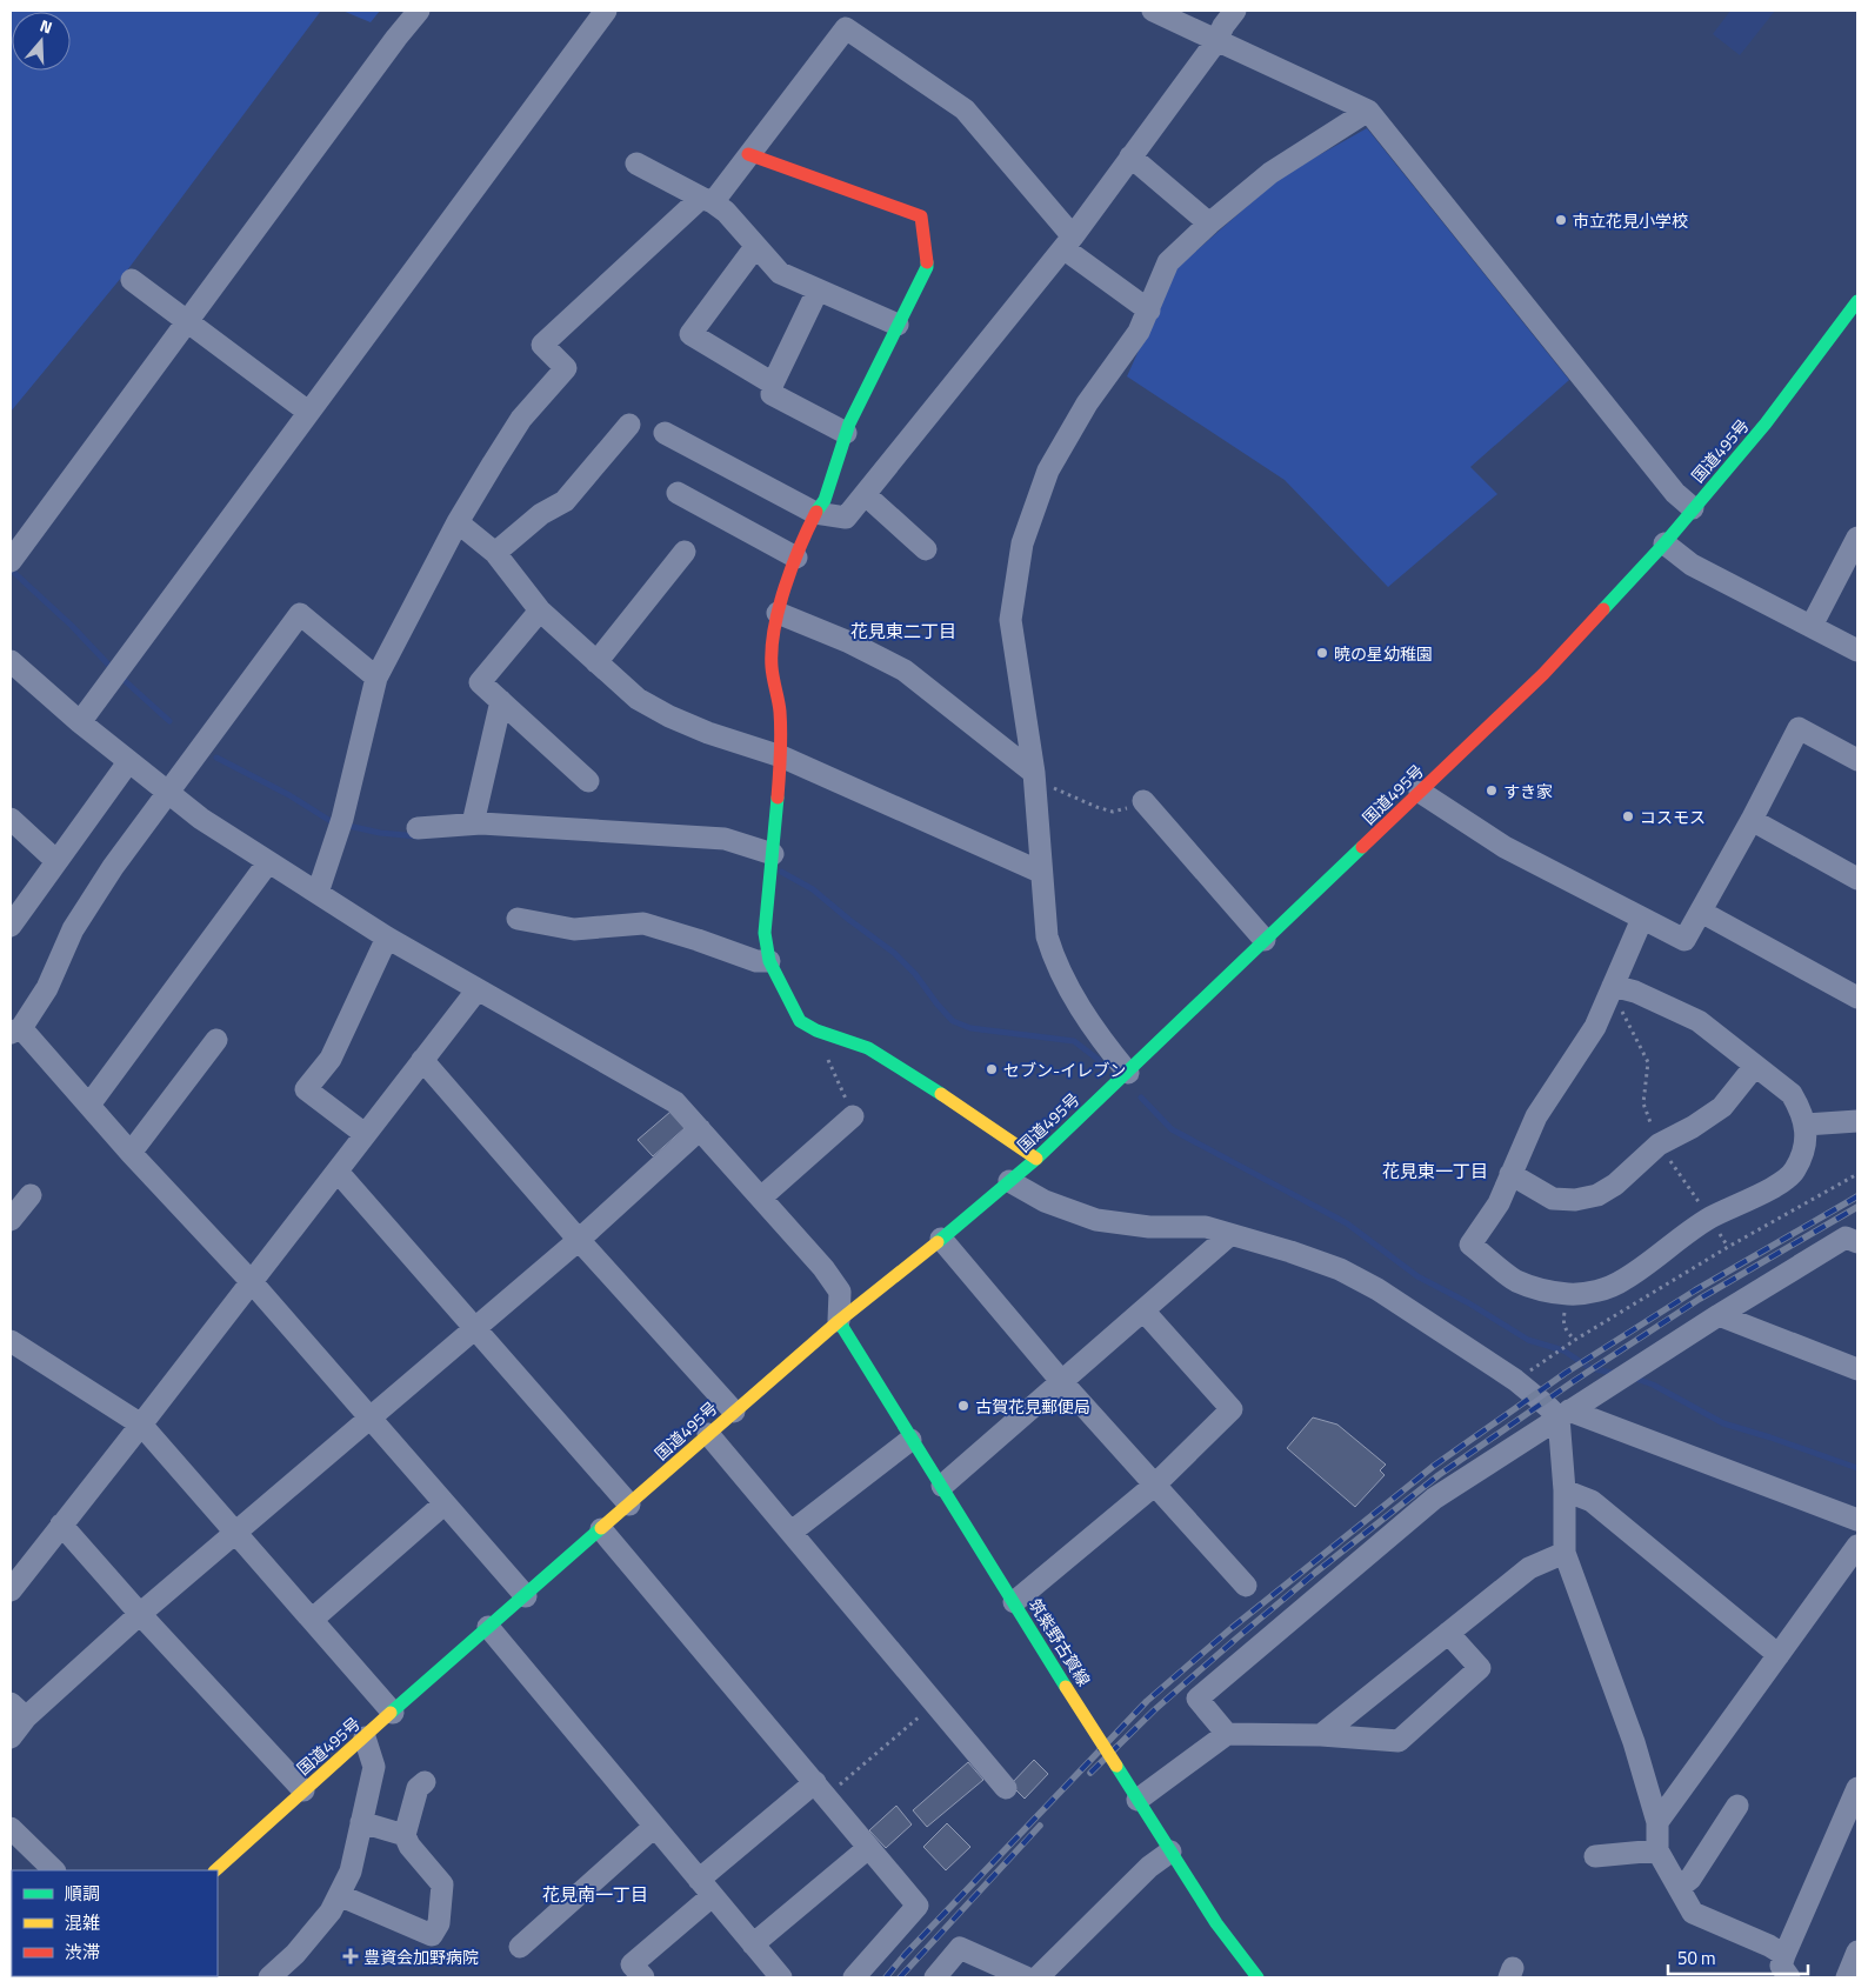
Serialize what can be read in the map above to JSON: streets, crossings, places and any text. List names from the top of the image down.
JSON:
{
  "streets": {
    "main road": ["国道495号", "筑紫野古賀線"]
  },
  "crossings": [
    ["国道495号", "筑紫野古賀線"]
  ],
  "districts": ["花見東二丁目", "花見東一丁目", "花見南一丁目"],
  "places": {
    "other": [
      "市立花見小学校",
      "暁の星幼稚園",
      "すき家",
      "コスモス",
      "セブン-イレブン",
      "古賀花見郵便局"
    ],
    "health": ["豊資会加野病院"]
  },
  "legend": ["順調", "混雑", "渋滞"],
  "scale_bar": "50 m",
  "north": "top"
}
